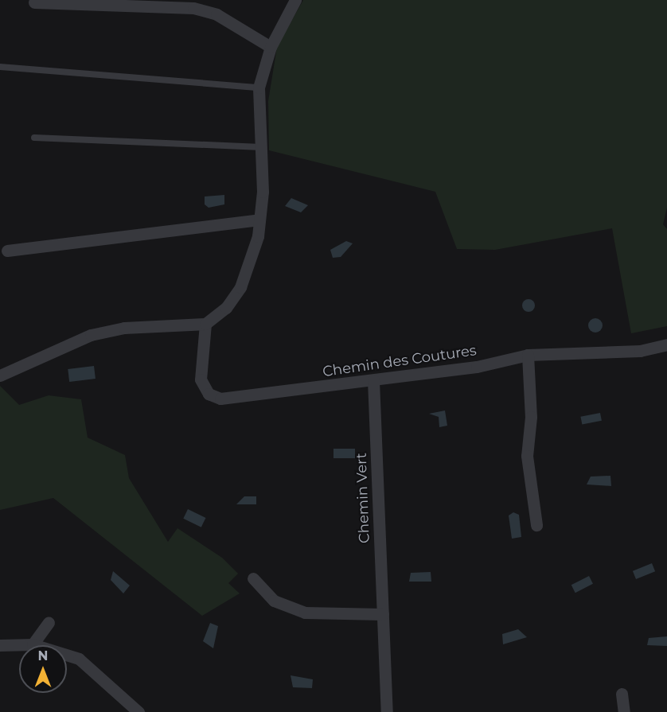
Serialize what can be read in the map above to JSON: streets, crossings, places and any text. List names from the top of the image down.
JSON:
{
  "streets": {
    "street": ["Chemin des Coutures", "Chemin Vert"]
  },
  "crossings": [
    ["Chemin des Coutures", "Chemin Vert"]
  ],
  "north": "top"
}
